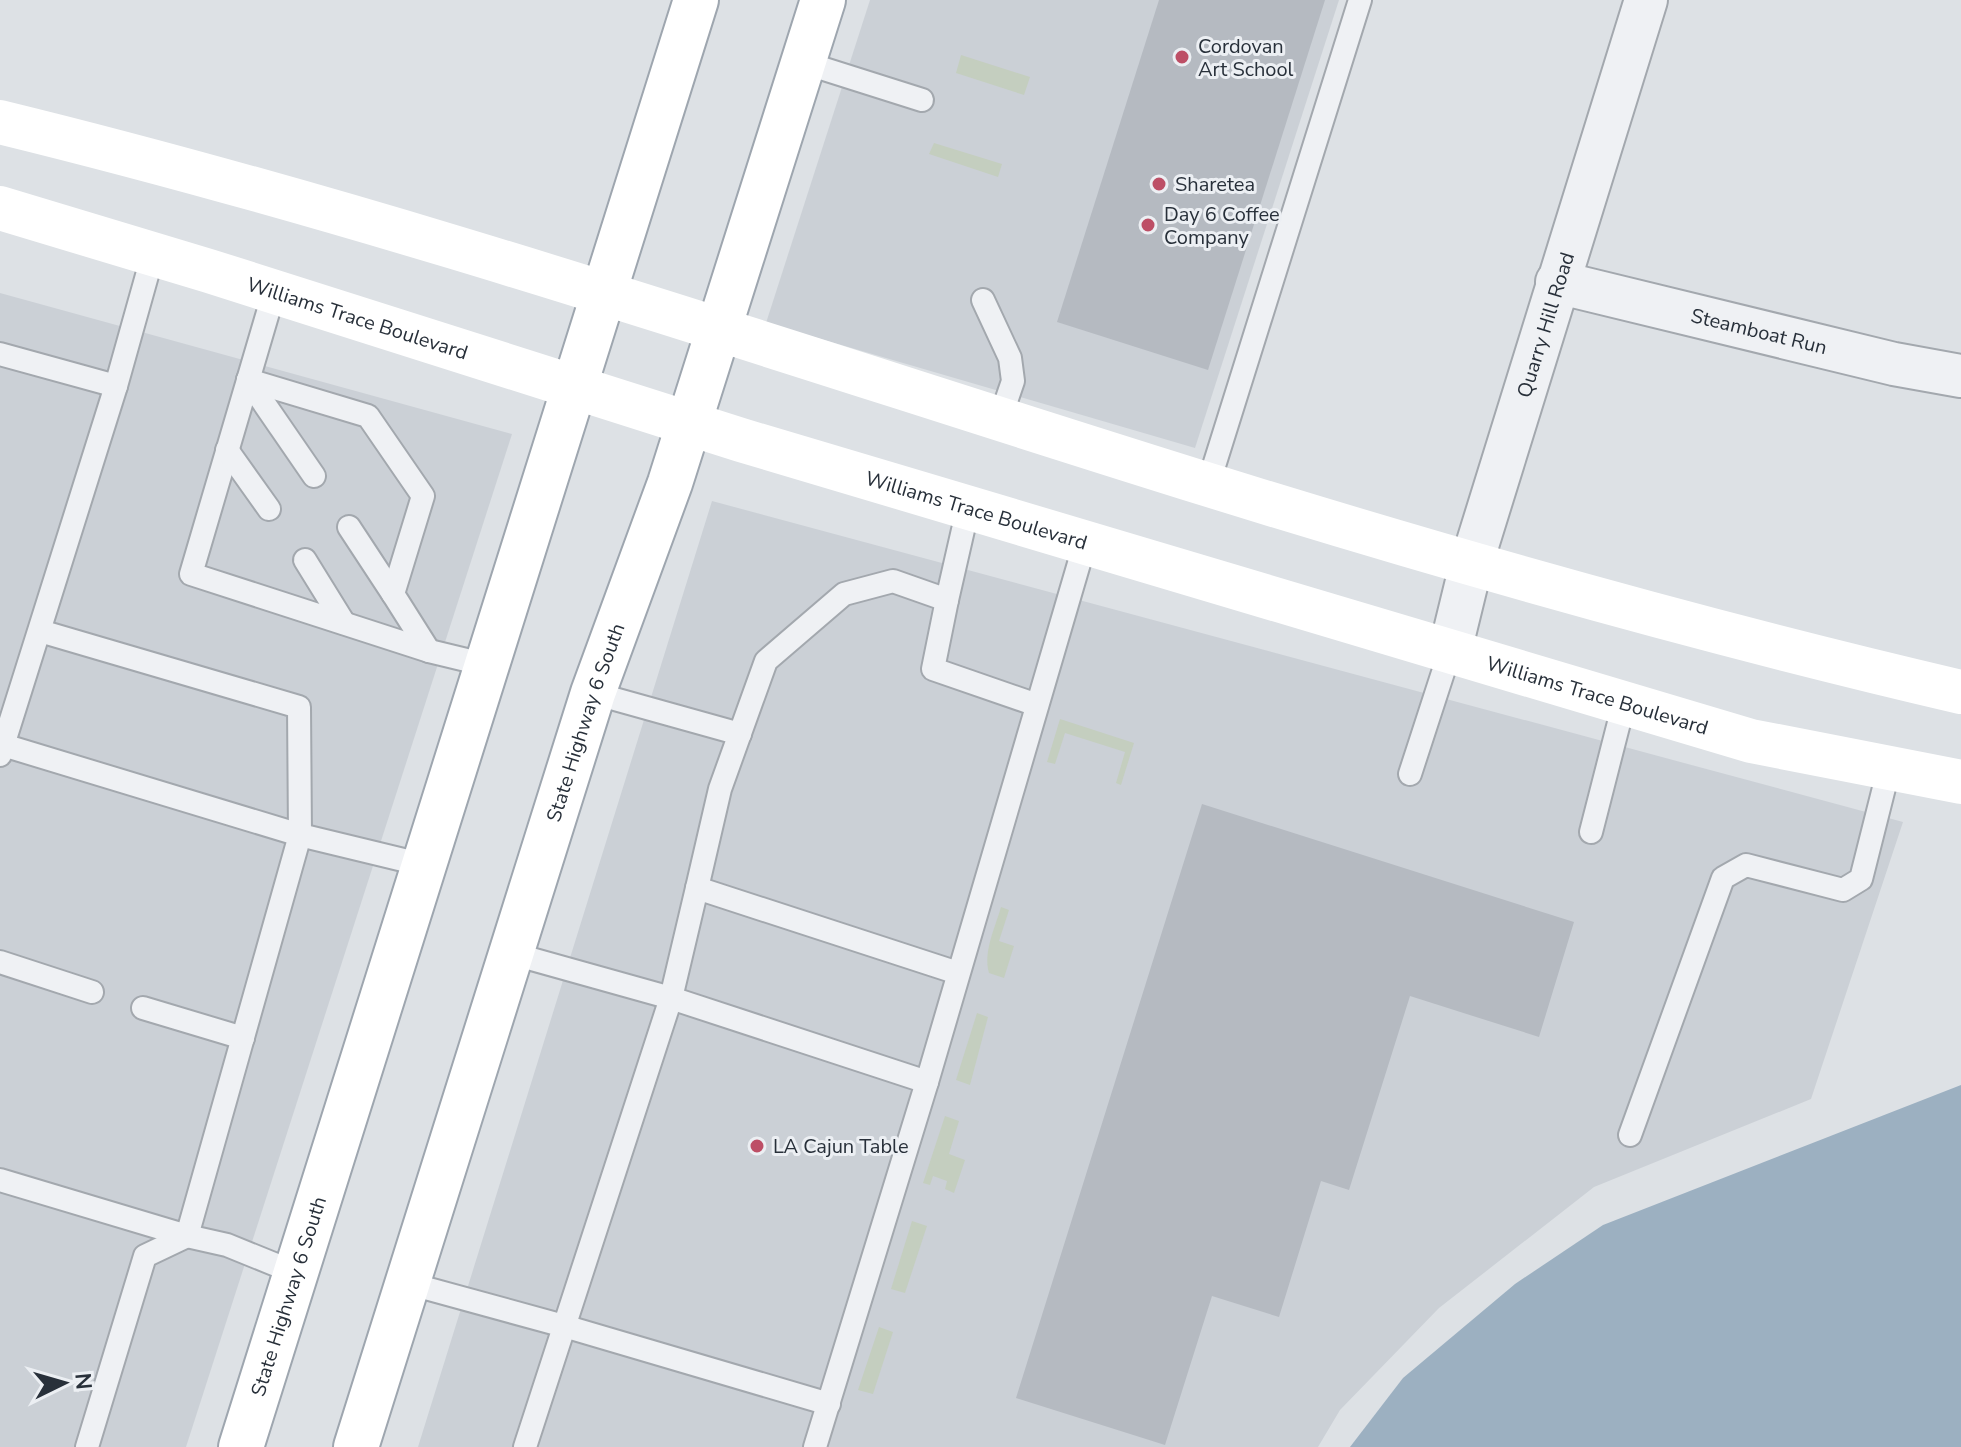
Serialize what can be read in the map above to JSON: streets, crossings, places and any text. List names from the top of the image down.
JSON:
{
  "streets": {
    "main road": ["Williams Trace Boulevard", "State Highway 6 South"],
    "street": ["Quarry Hill Road", "Steamboat Run"]
  },
  "crossings": [
    ["Williams Trace Boulevard", "Quarry Hill Road"],
    ["Williams Trace Boulevard", "State Highway 6 South"],
    ["Quarry Hill Road", "Steamboat Run"]
  ],
  "places": [
    "Cordovan Art School",
    "Sharetea",
    "Day 6 Coffee Company",
    "LA Cajun Table"
  ],
  "north": "right"
}
